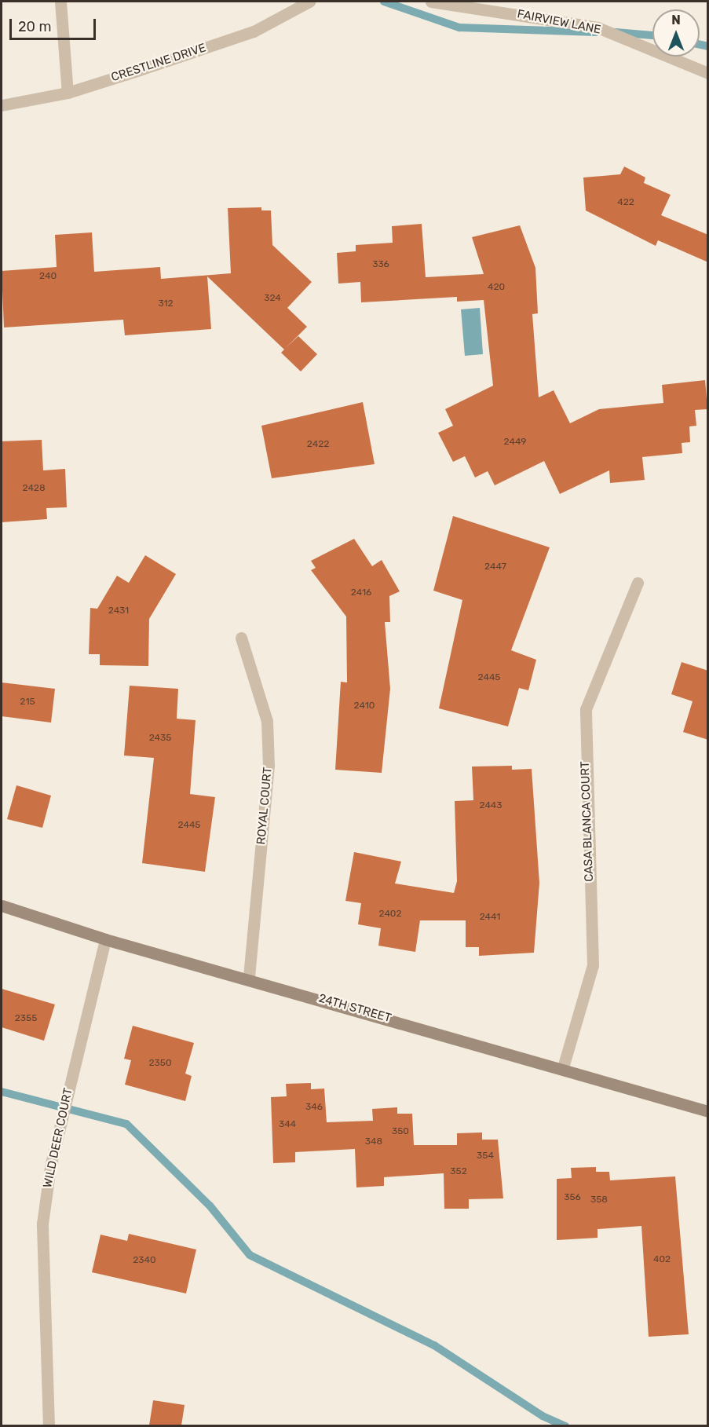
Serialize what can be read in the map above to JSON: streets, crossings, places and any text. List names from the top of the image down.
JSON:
{
  "streets": {
    "main road": ["24TH STREET"],
    "street": [
      "FAIRVIEW LANE",
      "CRESTLINE DRIVE",
      "ROYAL COURT",
      "CASA BLANCA COURT",
      "WILD DEER COURT"
    ]
  },
  "crossings": [
    ["ROYAL COURT", "24TH STREET"],
    ["CASA BLANCA COURT", "24TH STREET"],
    ["24TH STREET", "WILD DEER COURT"]
  ],
  "house_numbers": [
    "422",
    "336",
    "240",
    "420",
    "324",
    "312",
    "2449",
    "2422",
    "2428",
    "2447",
    "2416",
    "2431",
    "2445",
    "215",
    "2410",
    "2435",
    "2443",
    "2445",
    "2402",
    "2441",
    "2355",
    "2350",
    "346",
    "344",
    "350",
    "348",
    "354",
    "352",
    "356",
    "358",
    "402",
    "2340"
  ],
  "scale_bar": "20 m",
  "north": "top"
}
